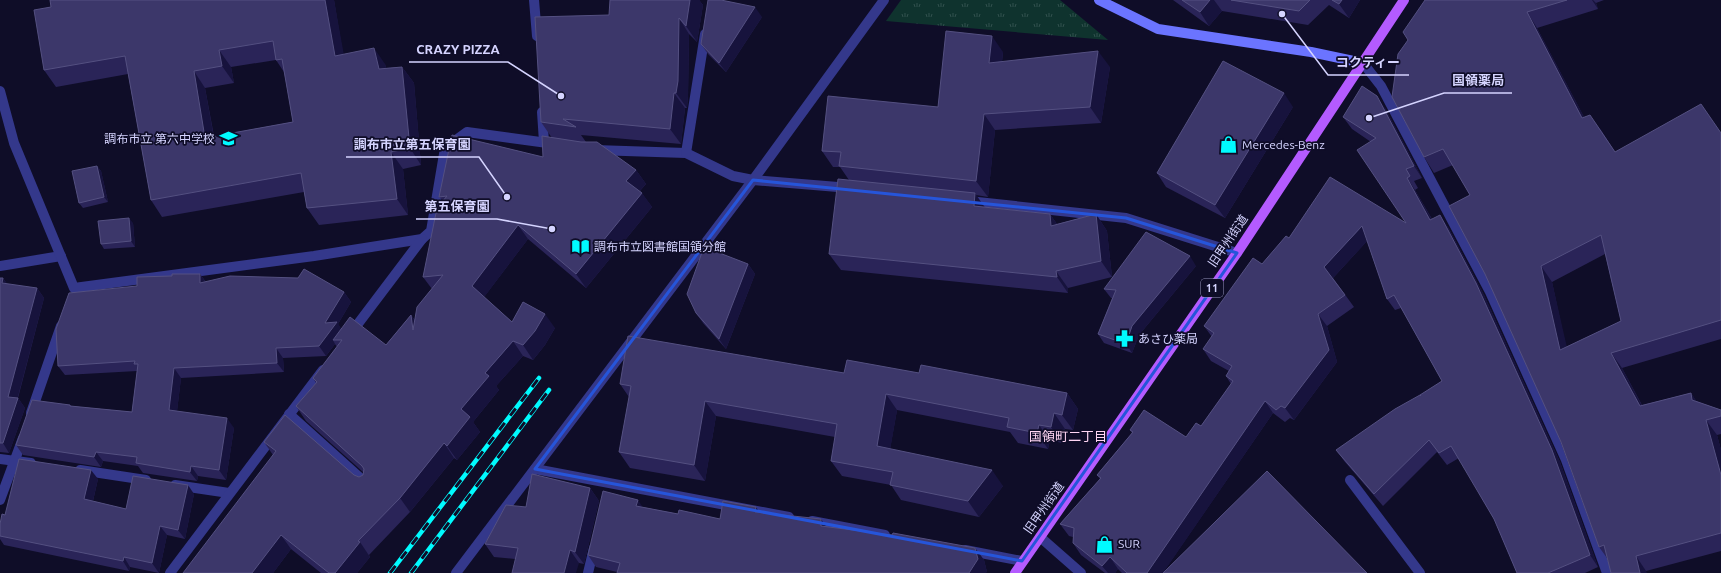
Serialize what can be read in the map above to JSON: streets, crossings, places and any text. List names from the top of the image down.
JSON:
{
  "streets": {
    "main road": ["旧甲州街道", "11"]
  },
  "districts": ["国領町二丁目"],
  "places": {
    "other": [
      "コクティー",
      "CRAZY PIZZA",
      "国領薬局",
      "調布市立第五保育園",
      "第五保育園"
    ],
    "school or university": ["調布市立 第六中学校"],
    "shop": ["Mercedes-Benz", "SUR"],
    "library": ["調布市立図書館国領分館"],
    "pharmacy": ["あさひ薬局"]
  }
}
